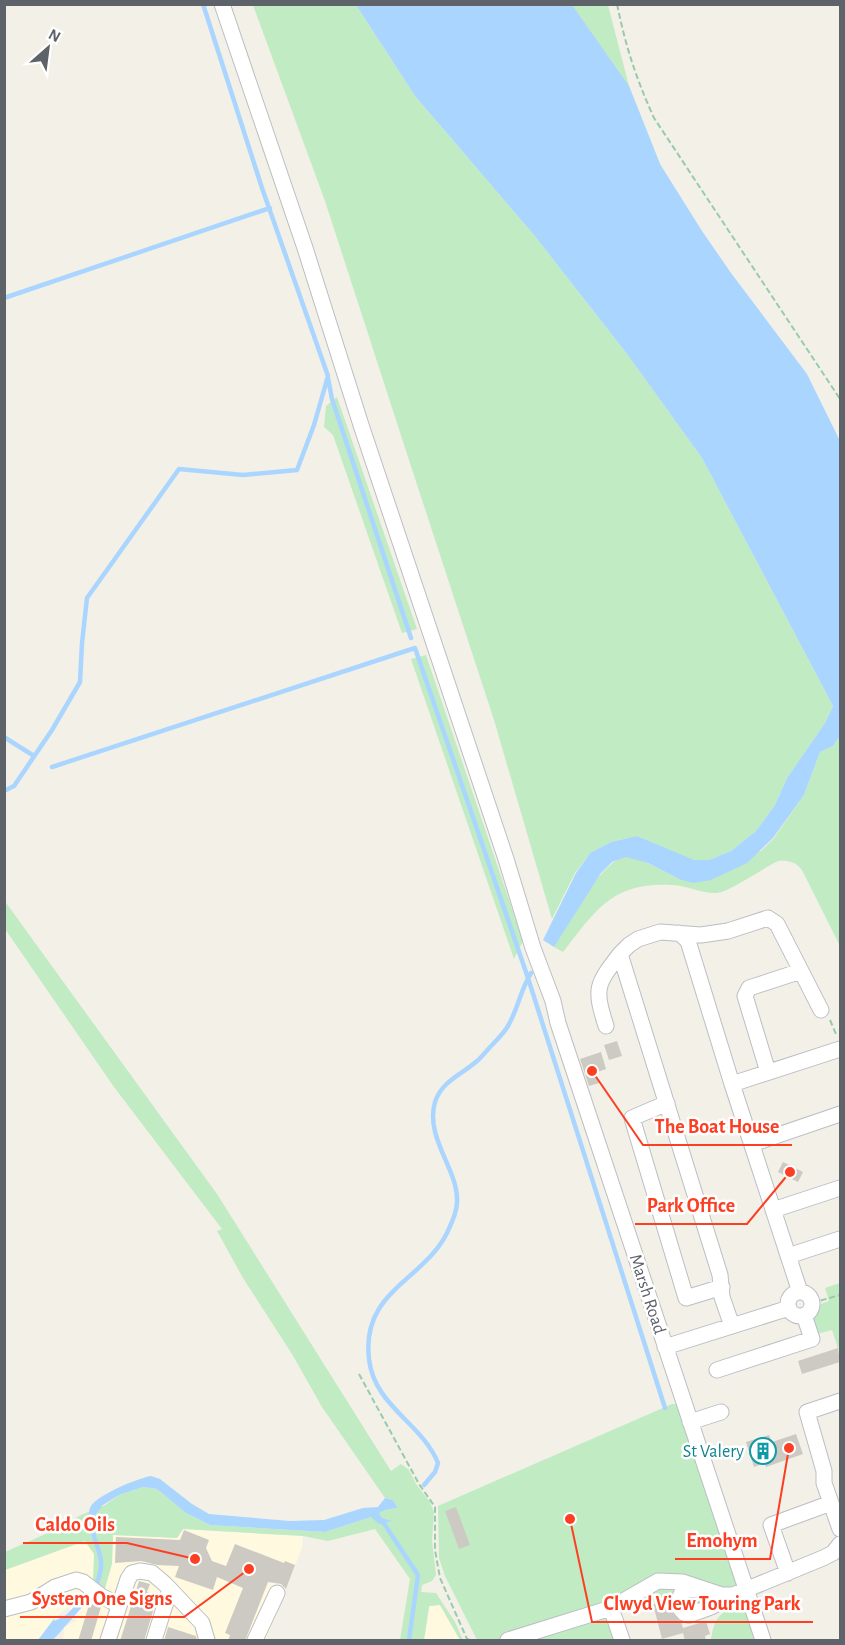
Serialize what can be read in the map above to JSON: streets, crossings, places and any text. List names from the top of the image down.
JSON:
{
  "streets": {
    "street": ["Marsh Road"]
  },
  "places": {
    "other": [
      "The Boat House",
      "Park Office",
      "Emohym",
      "Clwyd View Touring Park",
      "Caldo Oils",
      "System One Signs"
    ],
    "building": ["St Valery"]
  },
  "north": "top right"
}
